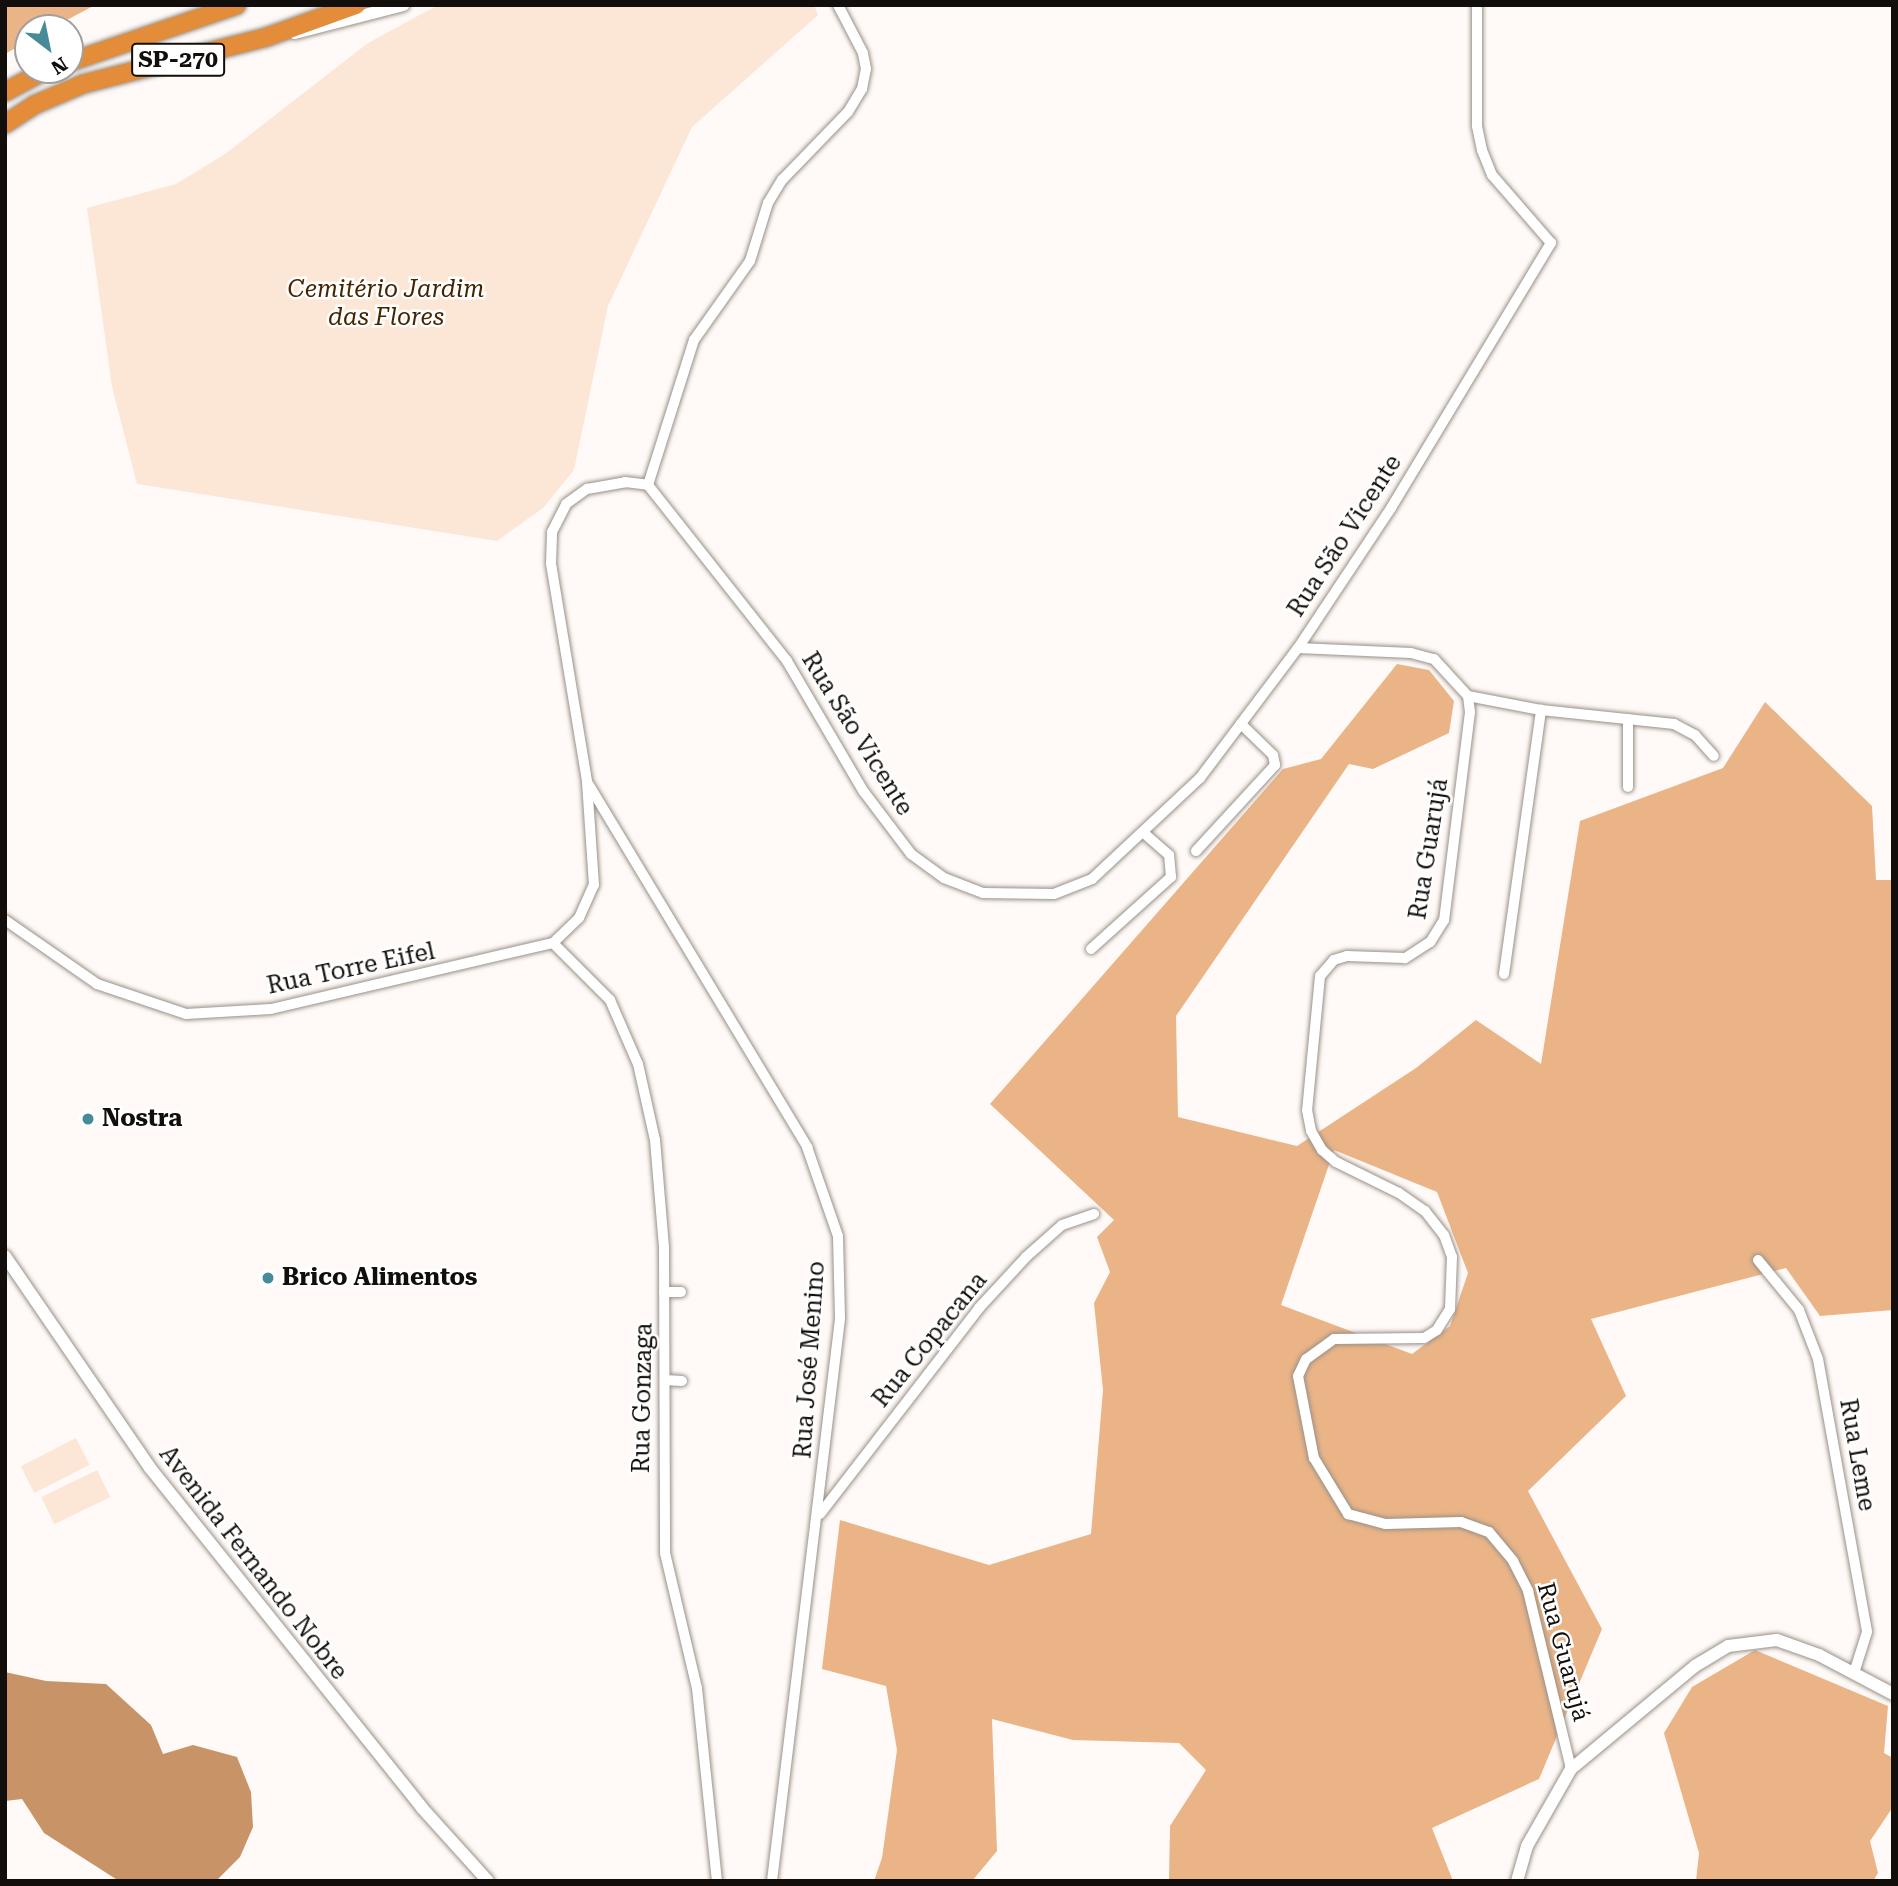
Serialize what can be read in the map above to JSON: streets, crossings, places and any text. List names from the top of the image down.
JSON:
{
  "streets": {
    "highway": ["SP-270"],
    "main road": ["Avenida Fernando Nobre"],
    "street": [
      "Rua São Vicente",
      "Rua Guarujá",
      "Rua Torre Eifel",
      "Rua Copacana",
      "Rua José Menino",
      "Rua Gonzaga",
      "Rua Leme"
    ]
  },
  "crossings": [
    ["Rua Torre Eifel", "Rua Gonzaga"],
    ["Rua Copacana", "Rua José Menino"]
  ],
  "parks": ["Cemitério Jardim das Flores"],
  "places": ["Nostra", "Brico Alimentos"],
  "north": "bottom right"
}
